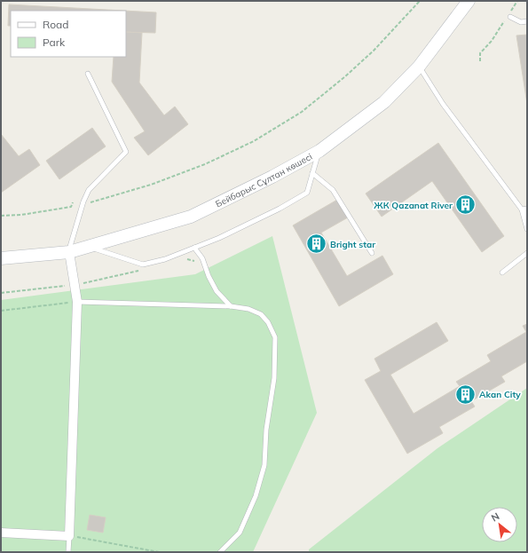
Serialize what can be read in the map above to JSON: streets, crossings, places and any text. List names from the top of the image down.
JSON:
{
  "streets": {
    "street": ["Бейбарыс Сұлтан көшесі"]
  },
  "places": {
    "building": ["ЖК Qazanat River", "Bright star", "Akan City"]
  },
  "legend": ["Road", "Park"],
  "north": "top left"
}
